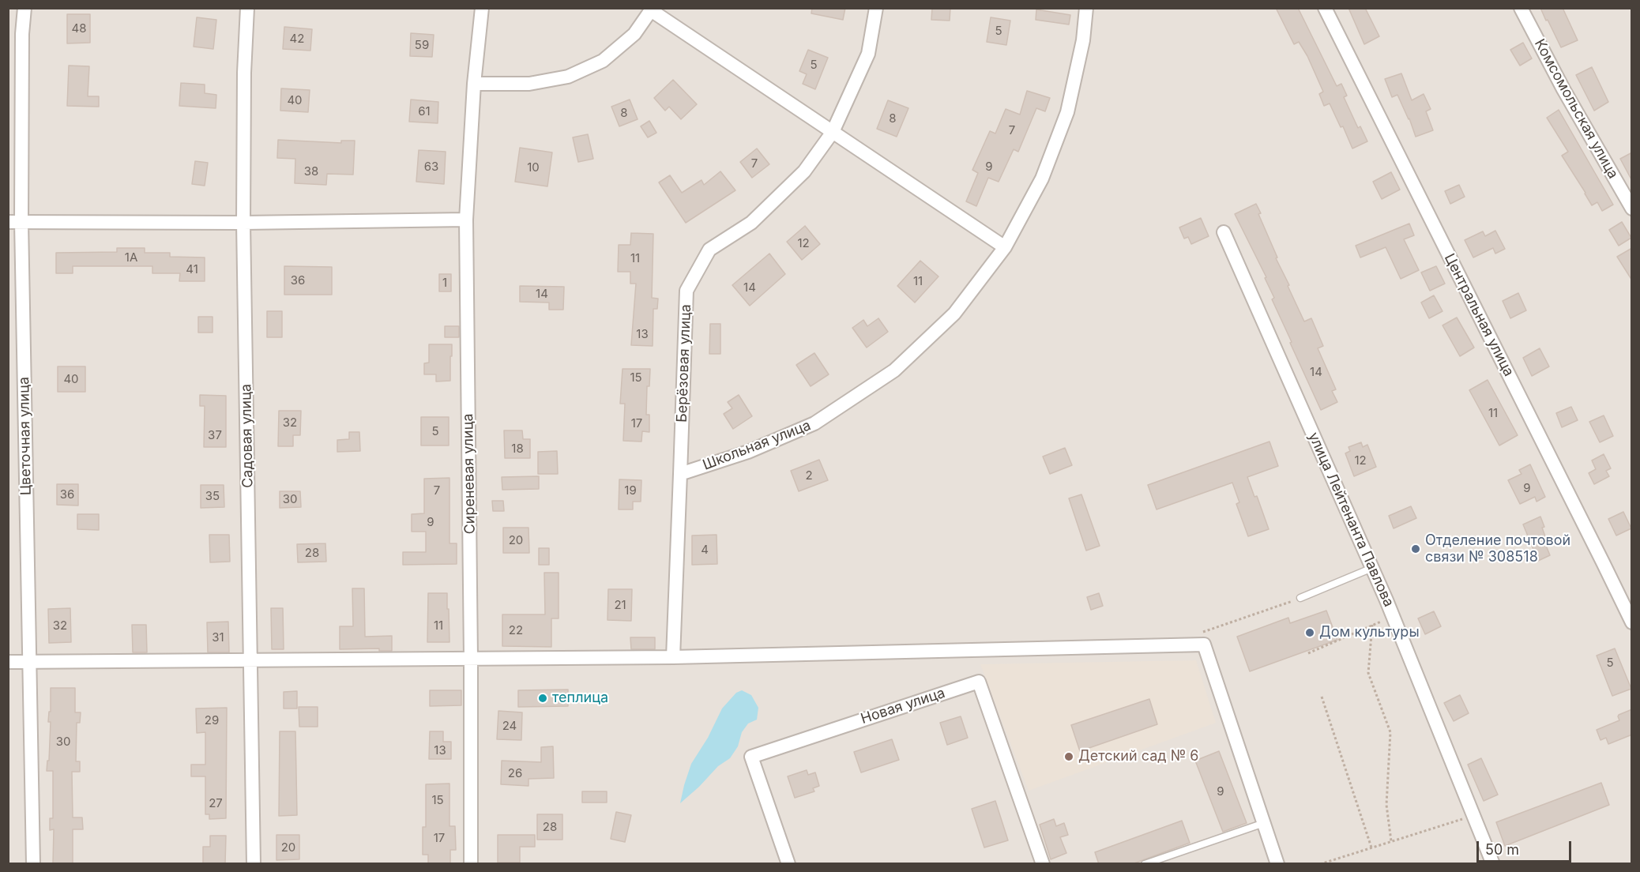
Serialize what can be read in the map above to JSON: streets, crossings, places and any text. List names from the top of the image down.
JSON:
{
  "streets": {
    "street": [
      "Комсомольская улица",
      "Центральная улица",
      "Берёзовая улица",
      "Цветочная улица",
      "Садовая улица",
      "Школьная улица",
      "Сиреневая улица",
      "улица Лейтенанта Павлова",
      "Новая улица"
    ]
  },
  "crossings": [
    ["Берёзовая улица", "Школьная улица"]
  ],
  "places": [
    "Отделение почтовой связи № 308518",
    "Дом культуры",
    "теплица",
    "Детский сад № 6"
  ],
  "house_numbers": [
    "48",
    "5",
    "42",
    "59",
    "5",
    "40",
    "61",
    "8",
    "8",
    "7",
    "7",
    "63",
    "9",
    "10",
    "38",
    "12",
    "1А",
    "11",
    "41",
    "36",
    "11",
    "1",
    "14",
    "14",
    "13",
    "14",
    "15",
    "40",
    "11",
    "32",
    "17",
    "5",
    "37",
    "18",
    "12",
    "2",
    "9",
    "7",
    "19",
    "36",
    "35",
    "30",
    "9",
    "20",
    "4",
    "28",
    "21",
    "32",
    "11",
    "22",
    "31",
    "5",
    "29",
    "24",
    "30",
    "13",
    "26",
    "9",
    "15",
    "27",
    "28",
    "17",
    "20"
  ],
  "scale_bar": "50 m"
}
